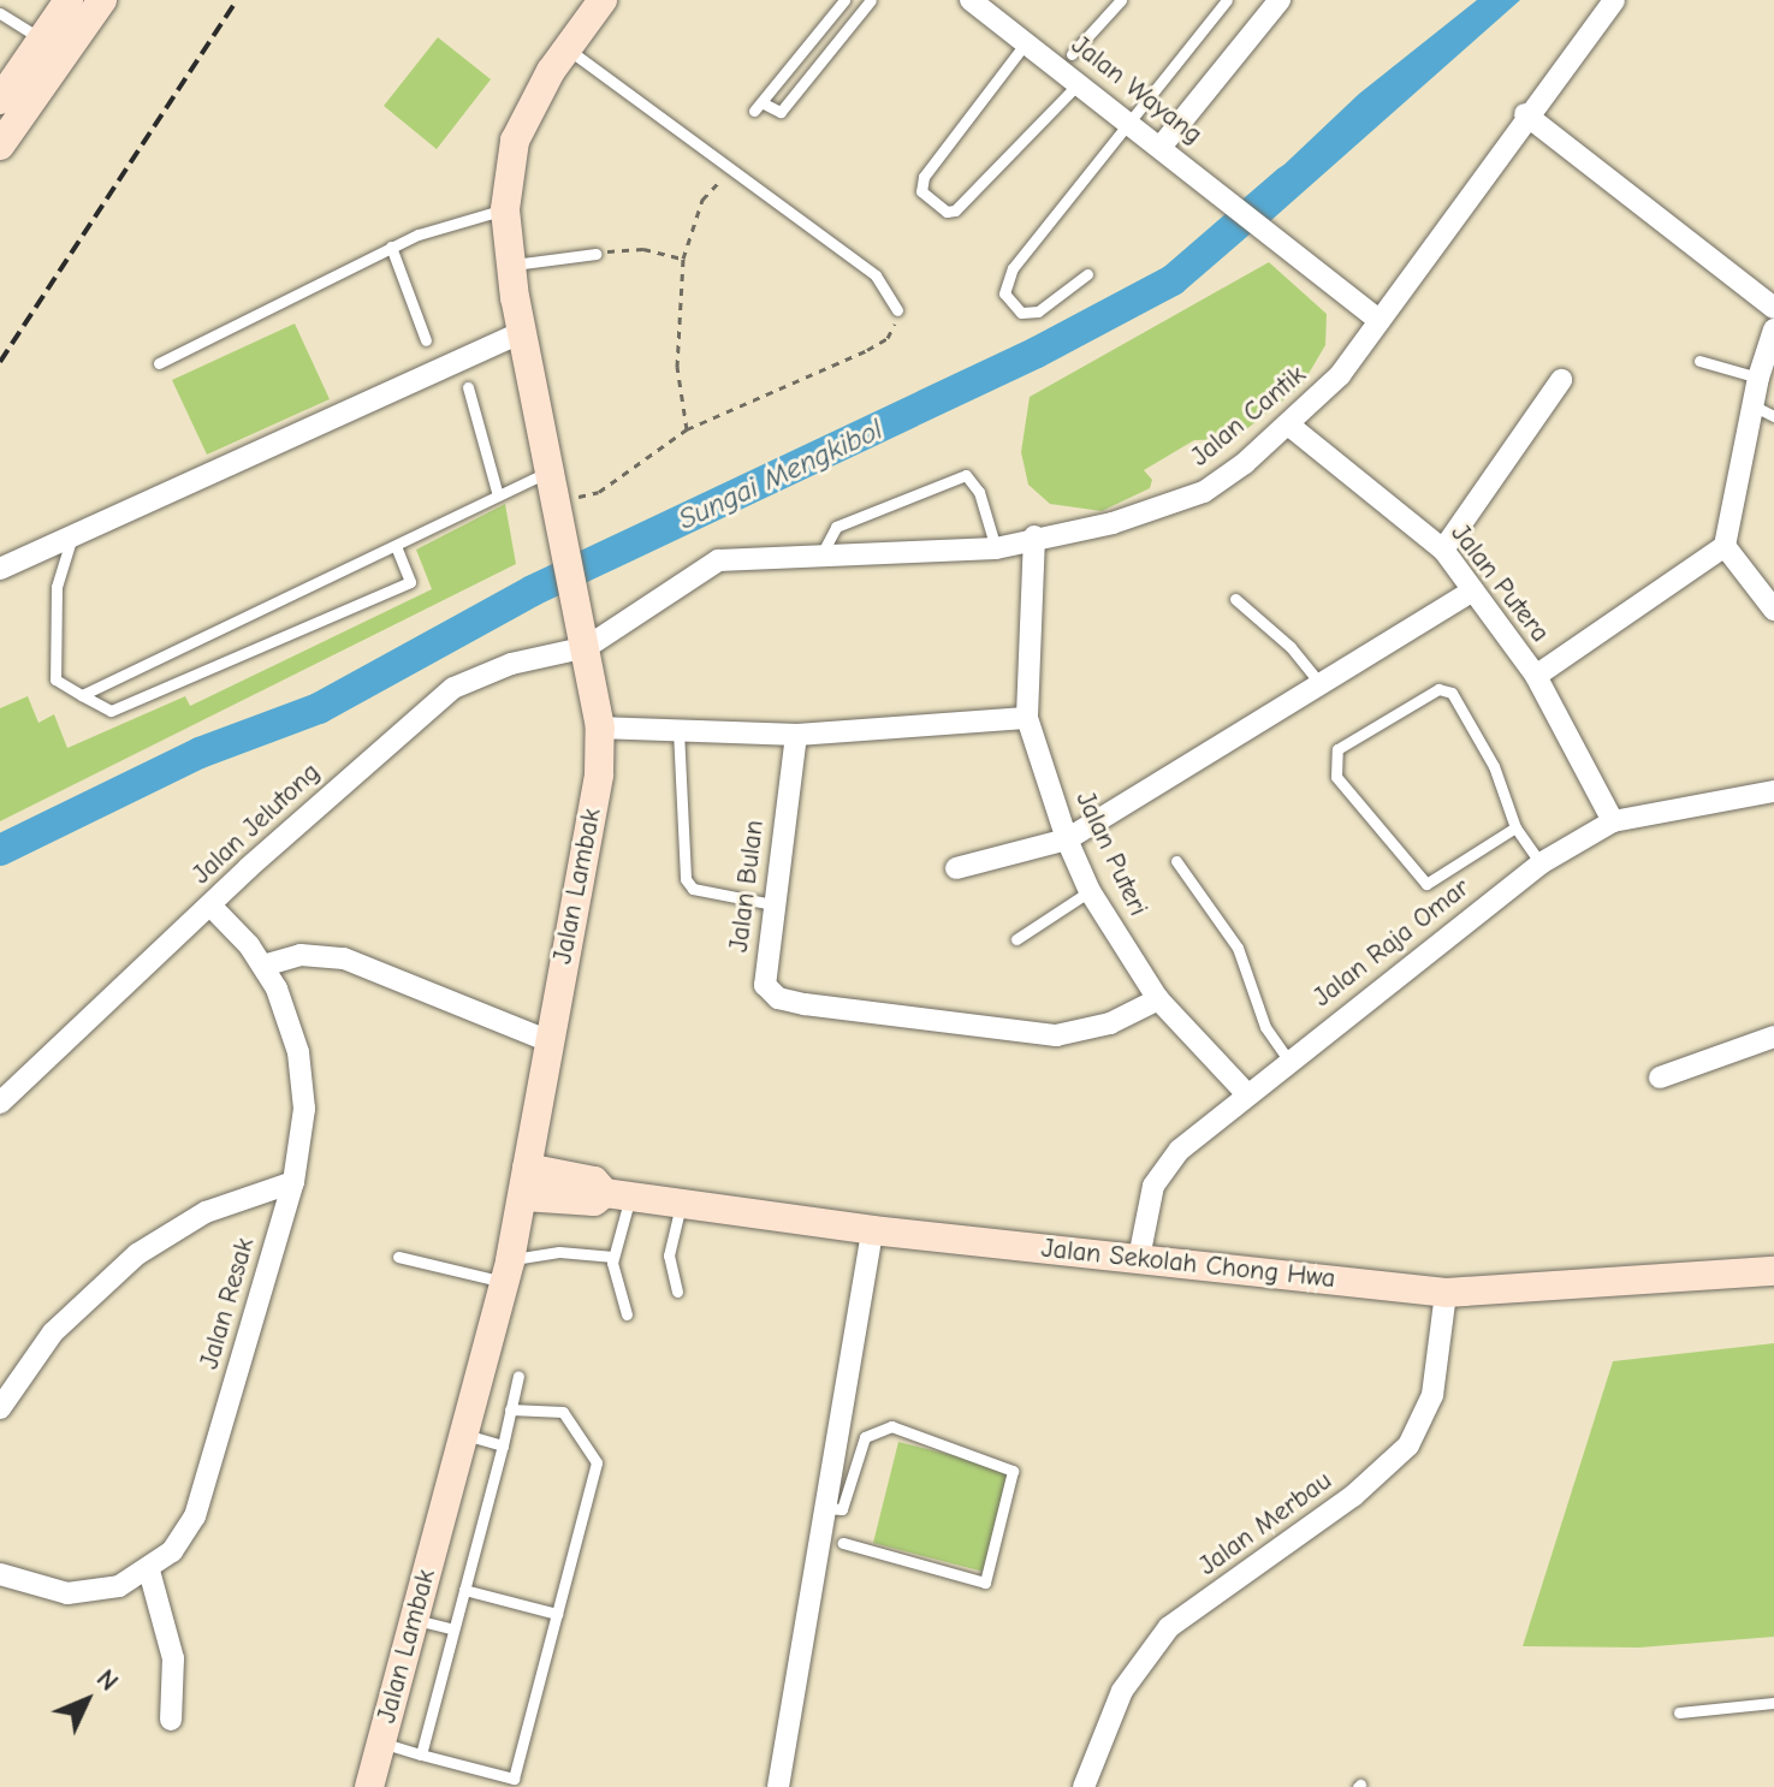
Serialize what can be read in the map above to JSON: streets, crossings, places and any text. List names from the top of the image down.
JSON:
{
  "streets": {
    "street": [
      "Jalan Wayang",
      "Jalan Cantik",
      "Jalan Putera",
      "Jalan Jelutong",
      "Jalan Puteri",
      "Jalan Lambak",
      "Jalan Bulan",
      "Jalan Raja Omar",
      "Jalan Sekolah Chong Hwa",
      "Jalan Resak",
      "Jalan Merbau"
    ]
  },
  "crossings": [
    ["Jalan Wayang", "Jalan Cantik"],
    ["Jalan Cantik", "Jalan Putera"],
    ["Jalan Cantik", "Jalan Jelutong"],
    ["Jalan Cantik", "Jalan Puteri"],
    ["Jalan Cantik", "Jalan Lambak"],
    ["Jalan Putera", "Jalan Raja Omar"],
    ["Jalan Jelutong", "Jalan Lambak"],
    ["Jalan Jelutong", "Jalan Resak"],
    ["Jalan Puteri", "Jalan Bulan"],
    ["Jalan Puteri", "Jalan Raja Omar"],
    ["Jalan Lambak", "Jalan Sekolah Chong Hwa"],
    ["Jalan Raja Omar", "Jalan Sekolah Chong Hwa"],
    ["Jalan Sekolah Chong Hwa", "Jalan Merbau"]
  ],
  "water": ["Sungai Mengkibol"],
  "north": "top right"
}
